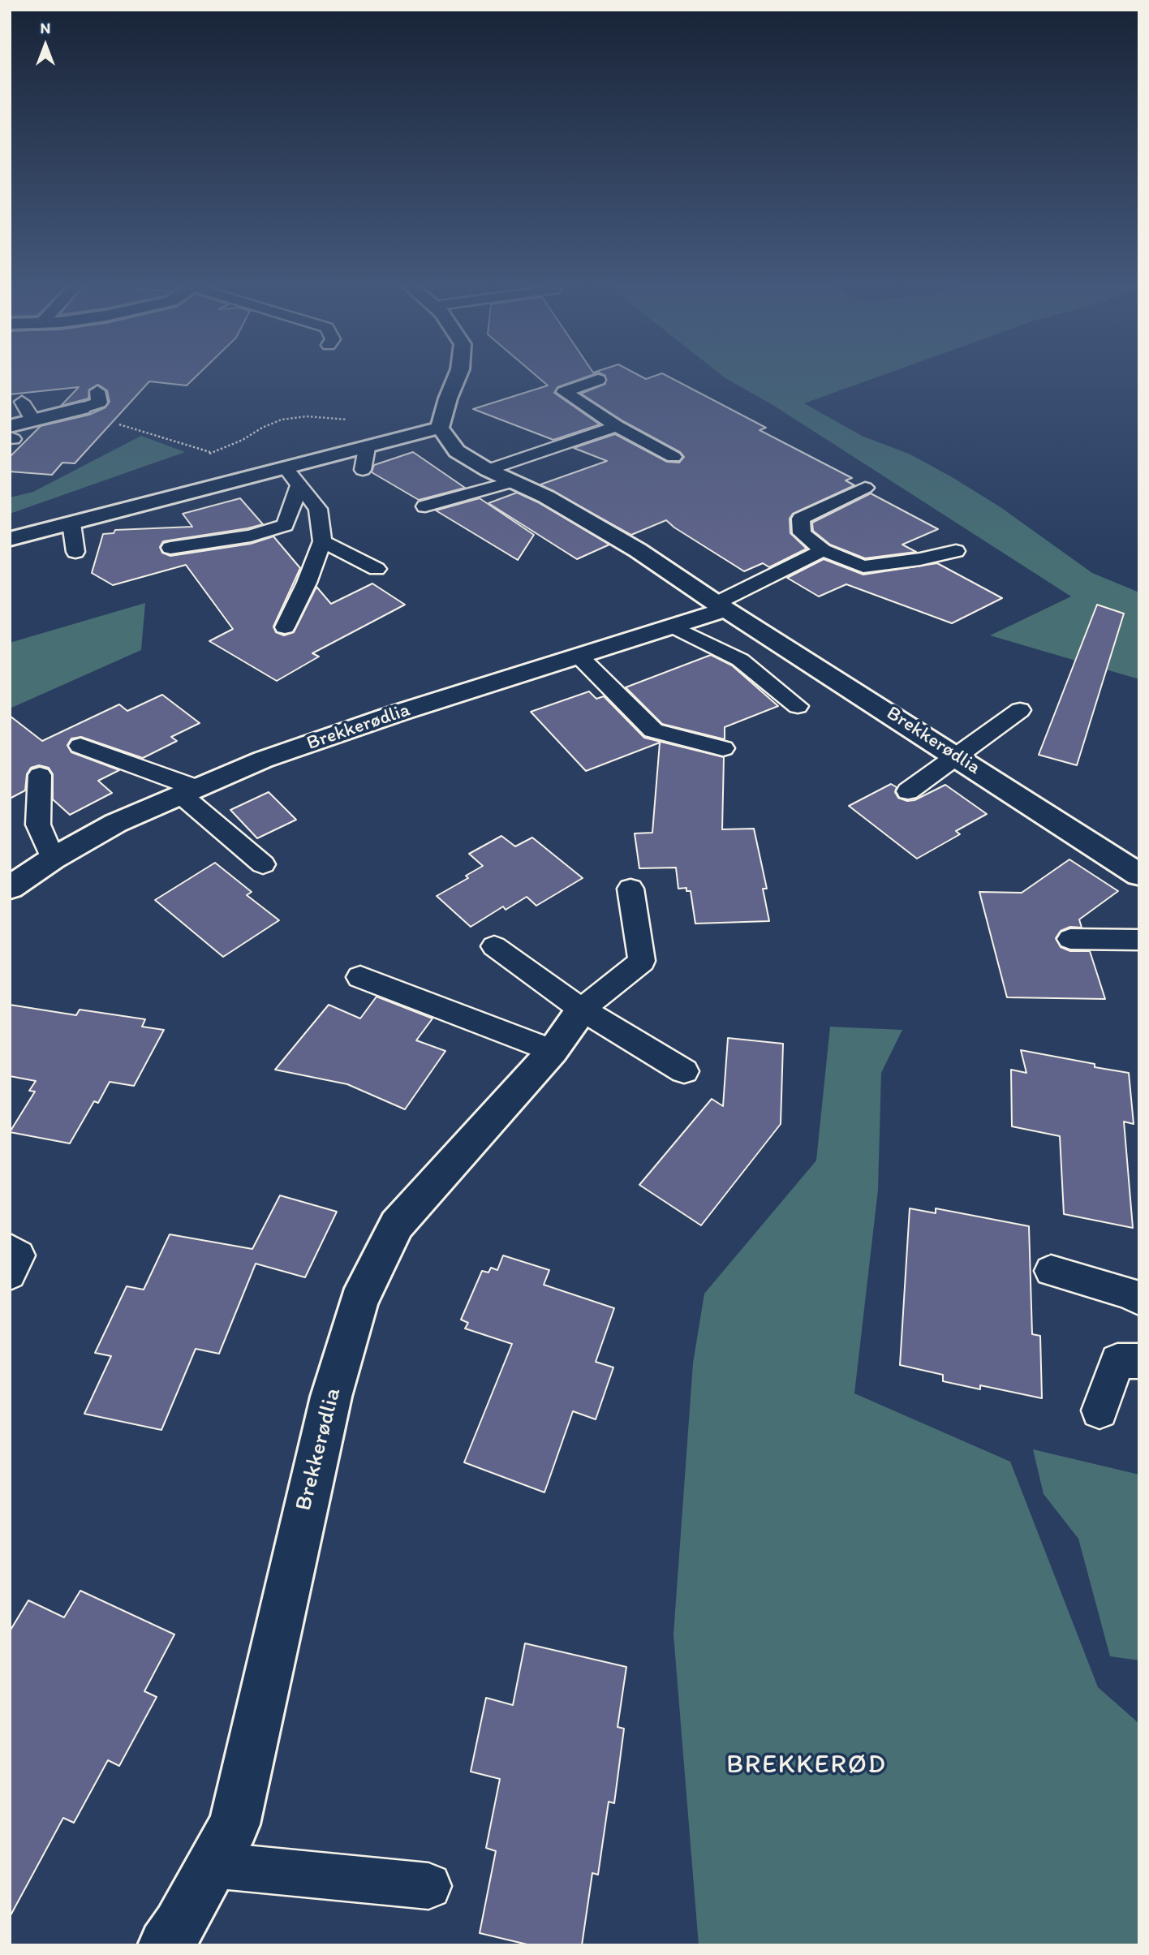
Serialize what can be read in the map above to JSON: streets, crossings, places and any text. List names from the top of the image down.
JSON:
{
  "streets": {
    "street": ["Brekkerødlia"]
  },
  "districts": ["BREKKERØD"],
  "north": "top"
}
